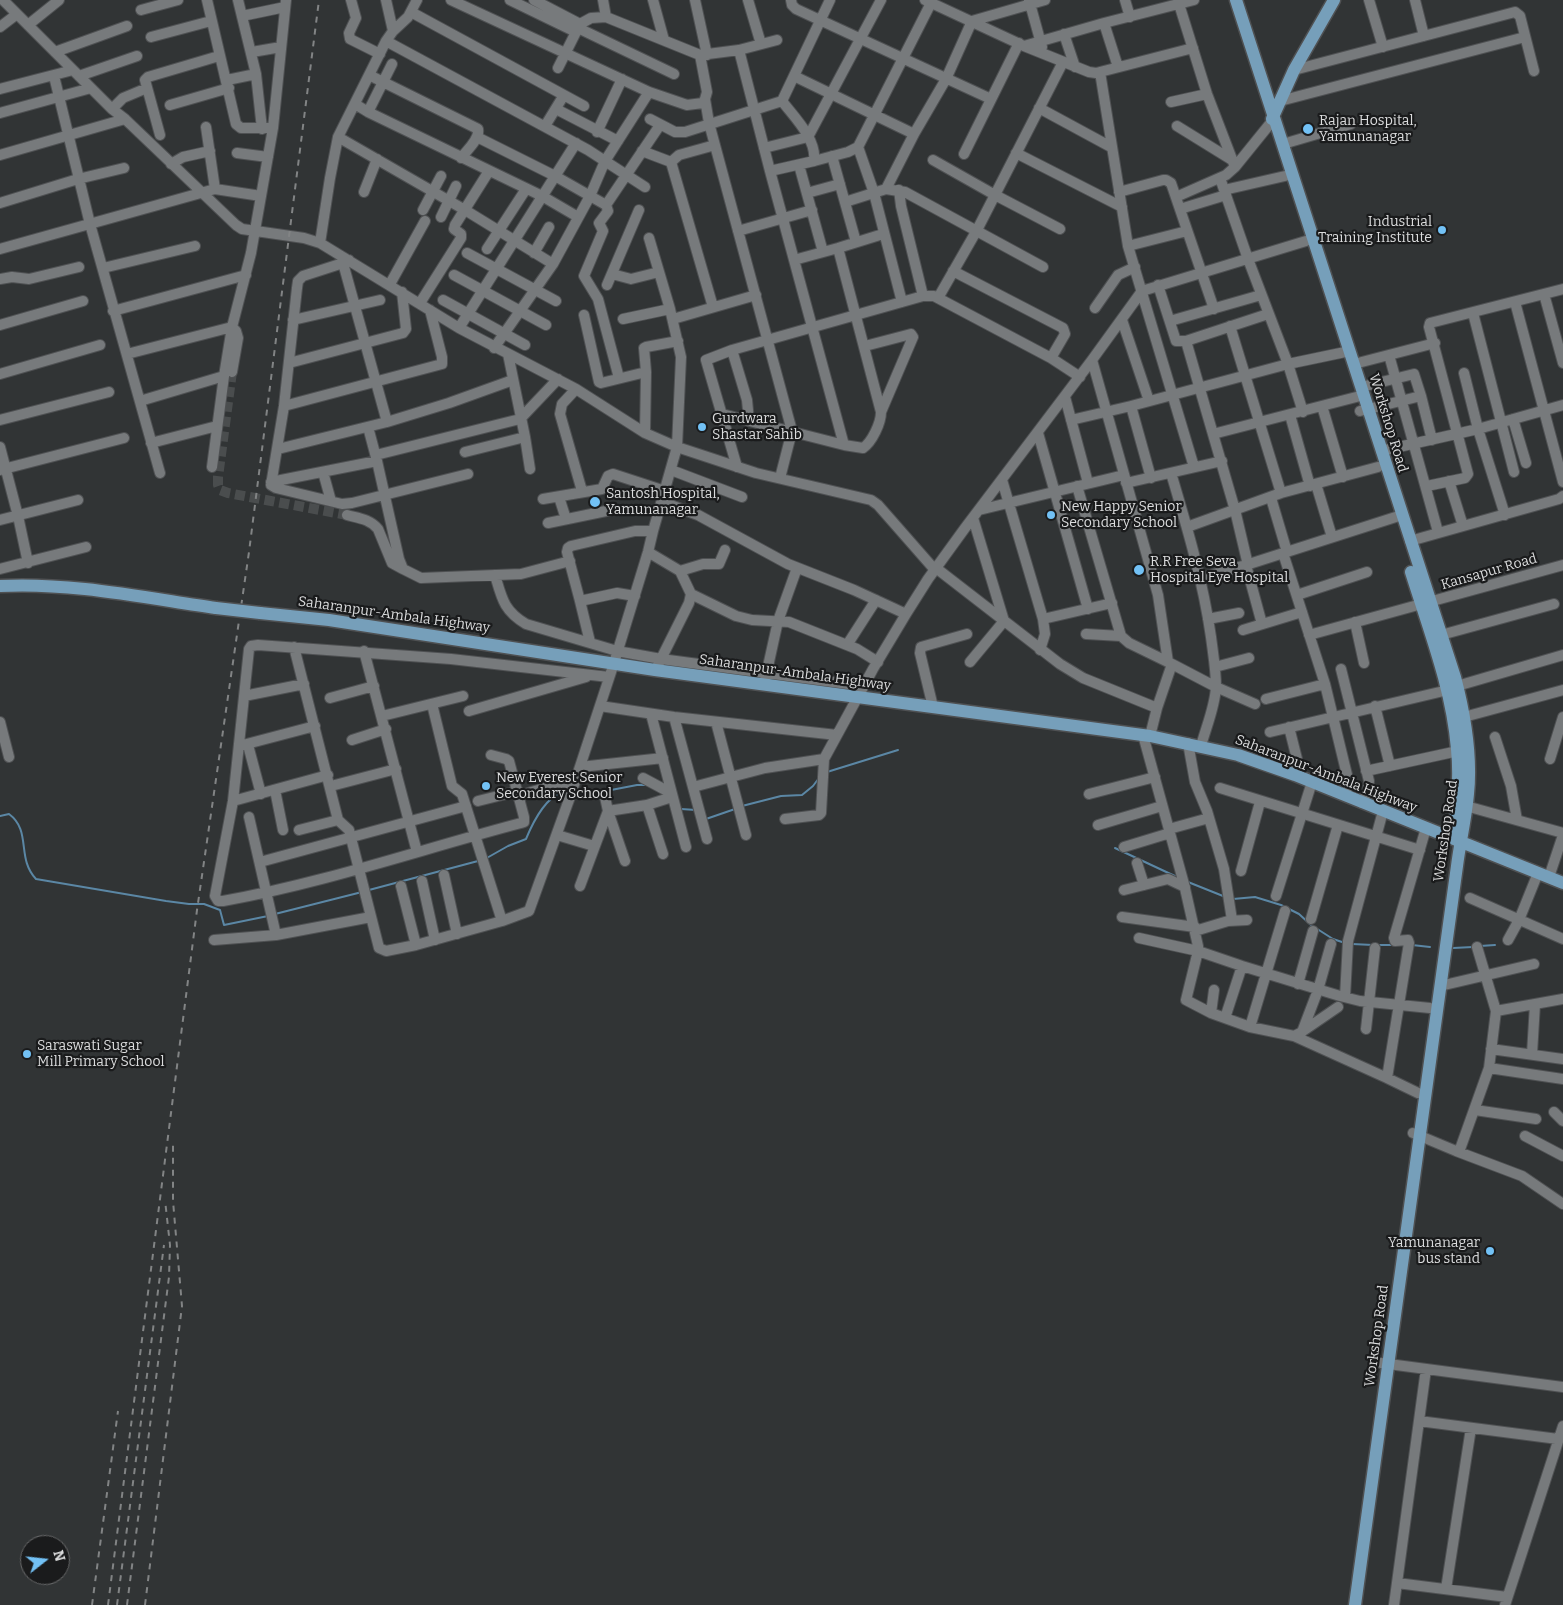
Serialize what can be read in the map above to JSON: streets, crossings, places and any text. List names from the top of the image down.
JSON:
{
  "streets": {
    "main road": ["Workshop Road", "Saharanpur-Ambala Highway"],
    "street": ["Kansapur Road"]
  },
  "crossings": [
    ["Workshop Road", "Kansapur Road"],
    ["Workshop Road", "Saharanpur-Ambala Highway"]
  ],
  "places": [
    "Rajan Hospital, Yamunanagar",
    "Industrial Training Institute",
    "Gurdwara Shastar Sahib",
    "Santosh Hospital, Yamunanagar",
    "New Happy Senior Secondary School",
    "R.R Free Seva Hospital Eye Hospital",
    "New Everest Senior Secondary School",
    "Saraswati Sugar Mill Primary School",
    "Yamunanagar bus stand"
  ],
  "north": "right"
}
